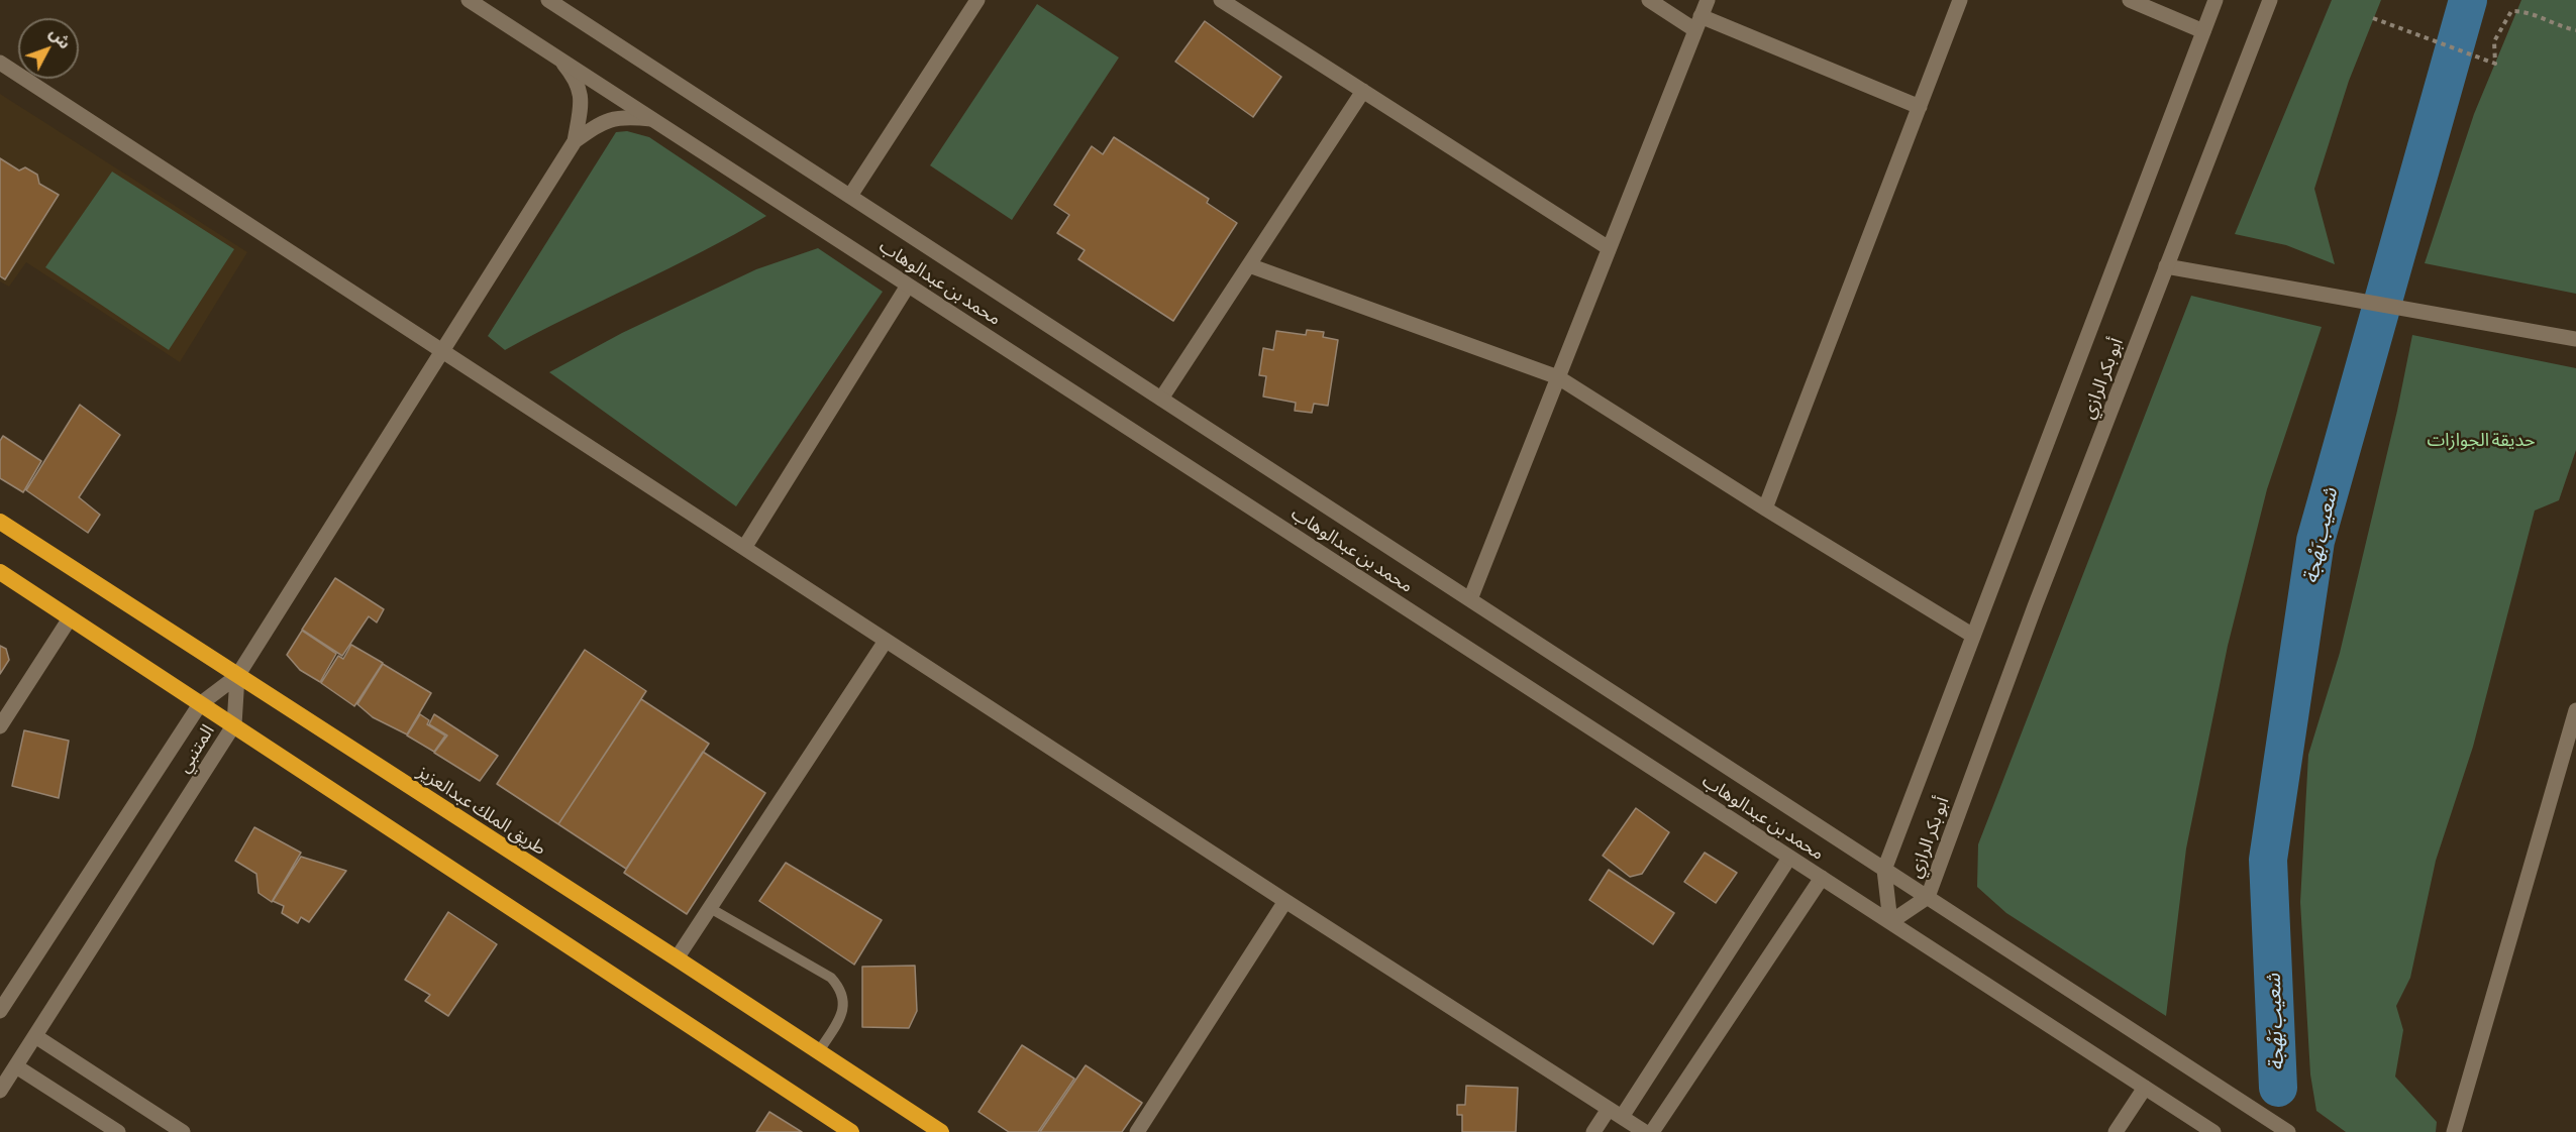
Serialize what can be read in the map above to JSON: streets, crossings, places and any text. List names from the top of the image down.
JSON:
{
  "streets": {
    "highway": ["طريق الملك عبدالعزيز"],
    "street": ["محمد بن عبدالوهاب", "أبو بكر الرازي", "المتنبي"]
  },
  "crossings": [
    ["محمد بن عبدالوهاب", "أبو بكر الرازي"],
    ["المتنبي", "طريق الملك عبدالعزيز"]
  ],
  "water": ["شعيب بَهْجة"],
  "parks": ["حديقة الجوازات"],
  "north": "top right"
}
